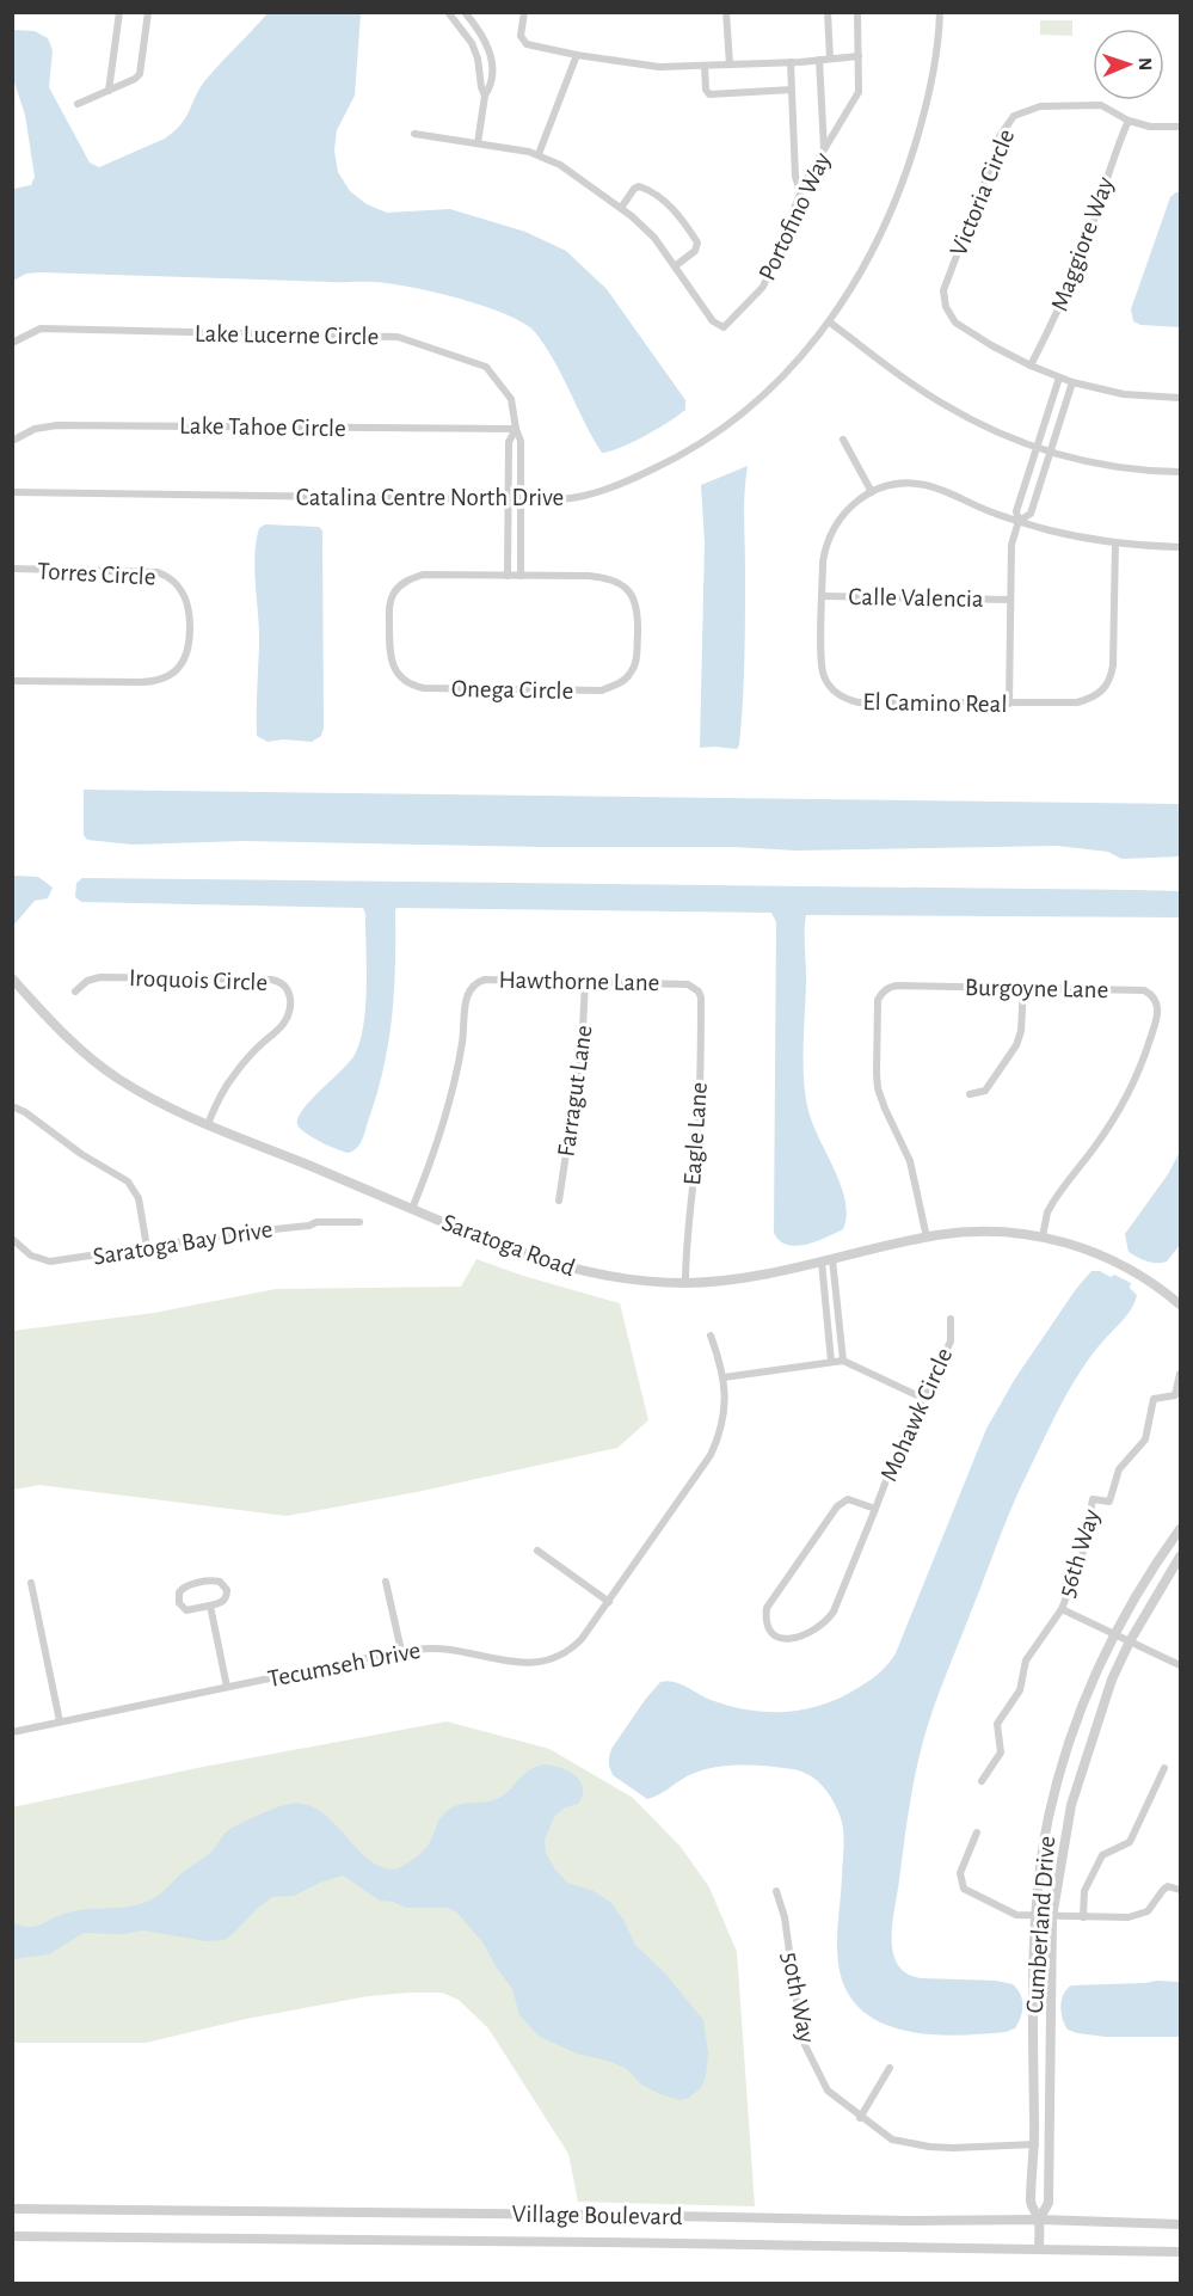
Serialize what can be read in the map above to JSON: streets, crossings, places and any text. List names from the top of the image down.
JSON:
{
  "streets": {
    "street": [
      "Victoria Circle",
      "Portofino Way",
      "Maggiore Way",
      "Lake Lucerne Circle",
      "Lake Tahoe Circle",
      "Catalina Centre North Drive",
      "Torres Circle",
      "Calle Valencia",
      "Onega Circle",
      "El Camino Real",
      "Iroquois Circle",
      "Hawthorne Lane",
      "Burgoyne Lane",
      "Farragut Lane",
      "Eagle Lane",
      "Saratoga Bay Drive",
      "Saratoga Road",
      "Mohawk Circle",
      "56th Way",
      "Tecumseh Drive",
      "Cumberland Drive",
      "50th Way",
      "Village Boulevard"
    ]
  },
  "crossings": [
    ["Victoria Circle", "Maggiore Way"],
    ["Lake Lucerne Circle", "Lake Tahoe Circle"],
    ["Lake Lucerne Circle", "Catalina Centre North Drive"],
    ["Calle Valencia", "El Camino Real"],
    ["Iroquois Circle", "Saratoga Road"],
    ["Hawthorne Lane", "Farragut Lane"],
    ["Hawthorne Lane", "Eagle Lane"],
    ["Hawthorne Lane", "Saratoga Road"],
    ["Burgoyne Lane", "Saratoga Road"],
    ["Eagle Lane", "Saratoga Road"],
    ["Cumberland Drive", "50th Way"],
    ["Cumberland Drive", "Village Boulevard"]
  ],
  "north": "right"
}
